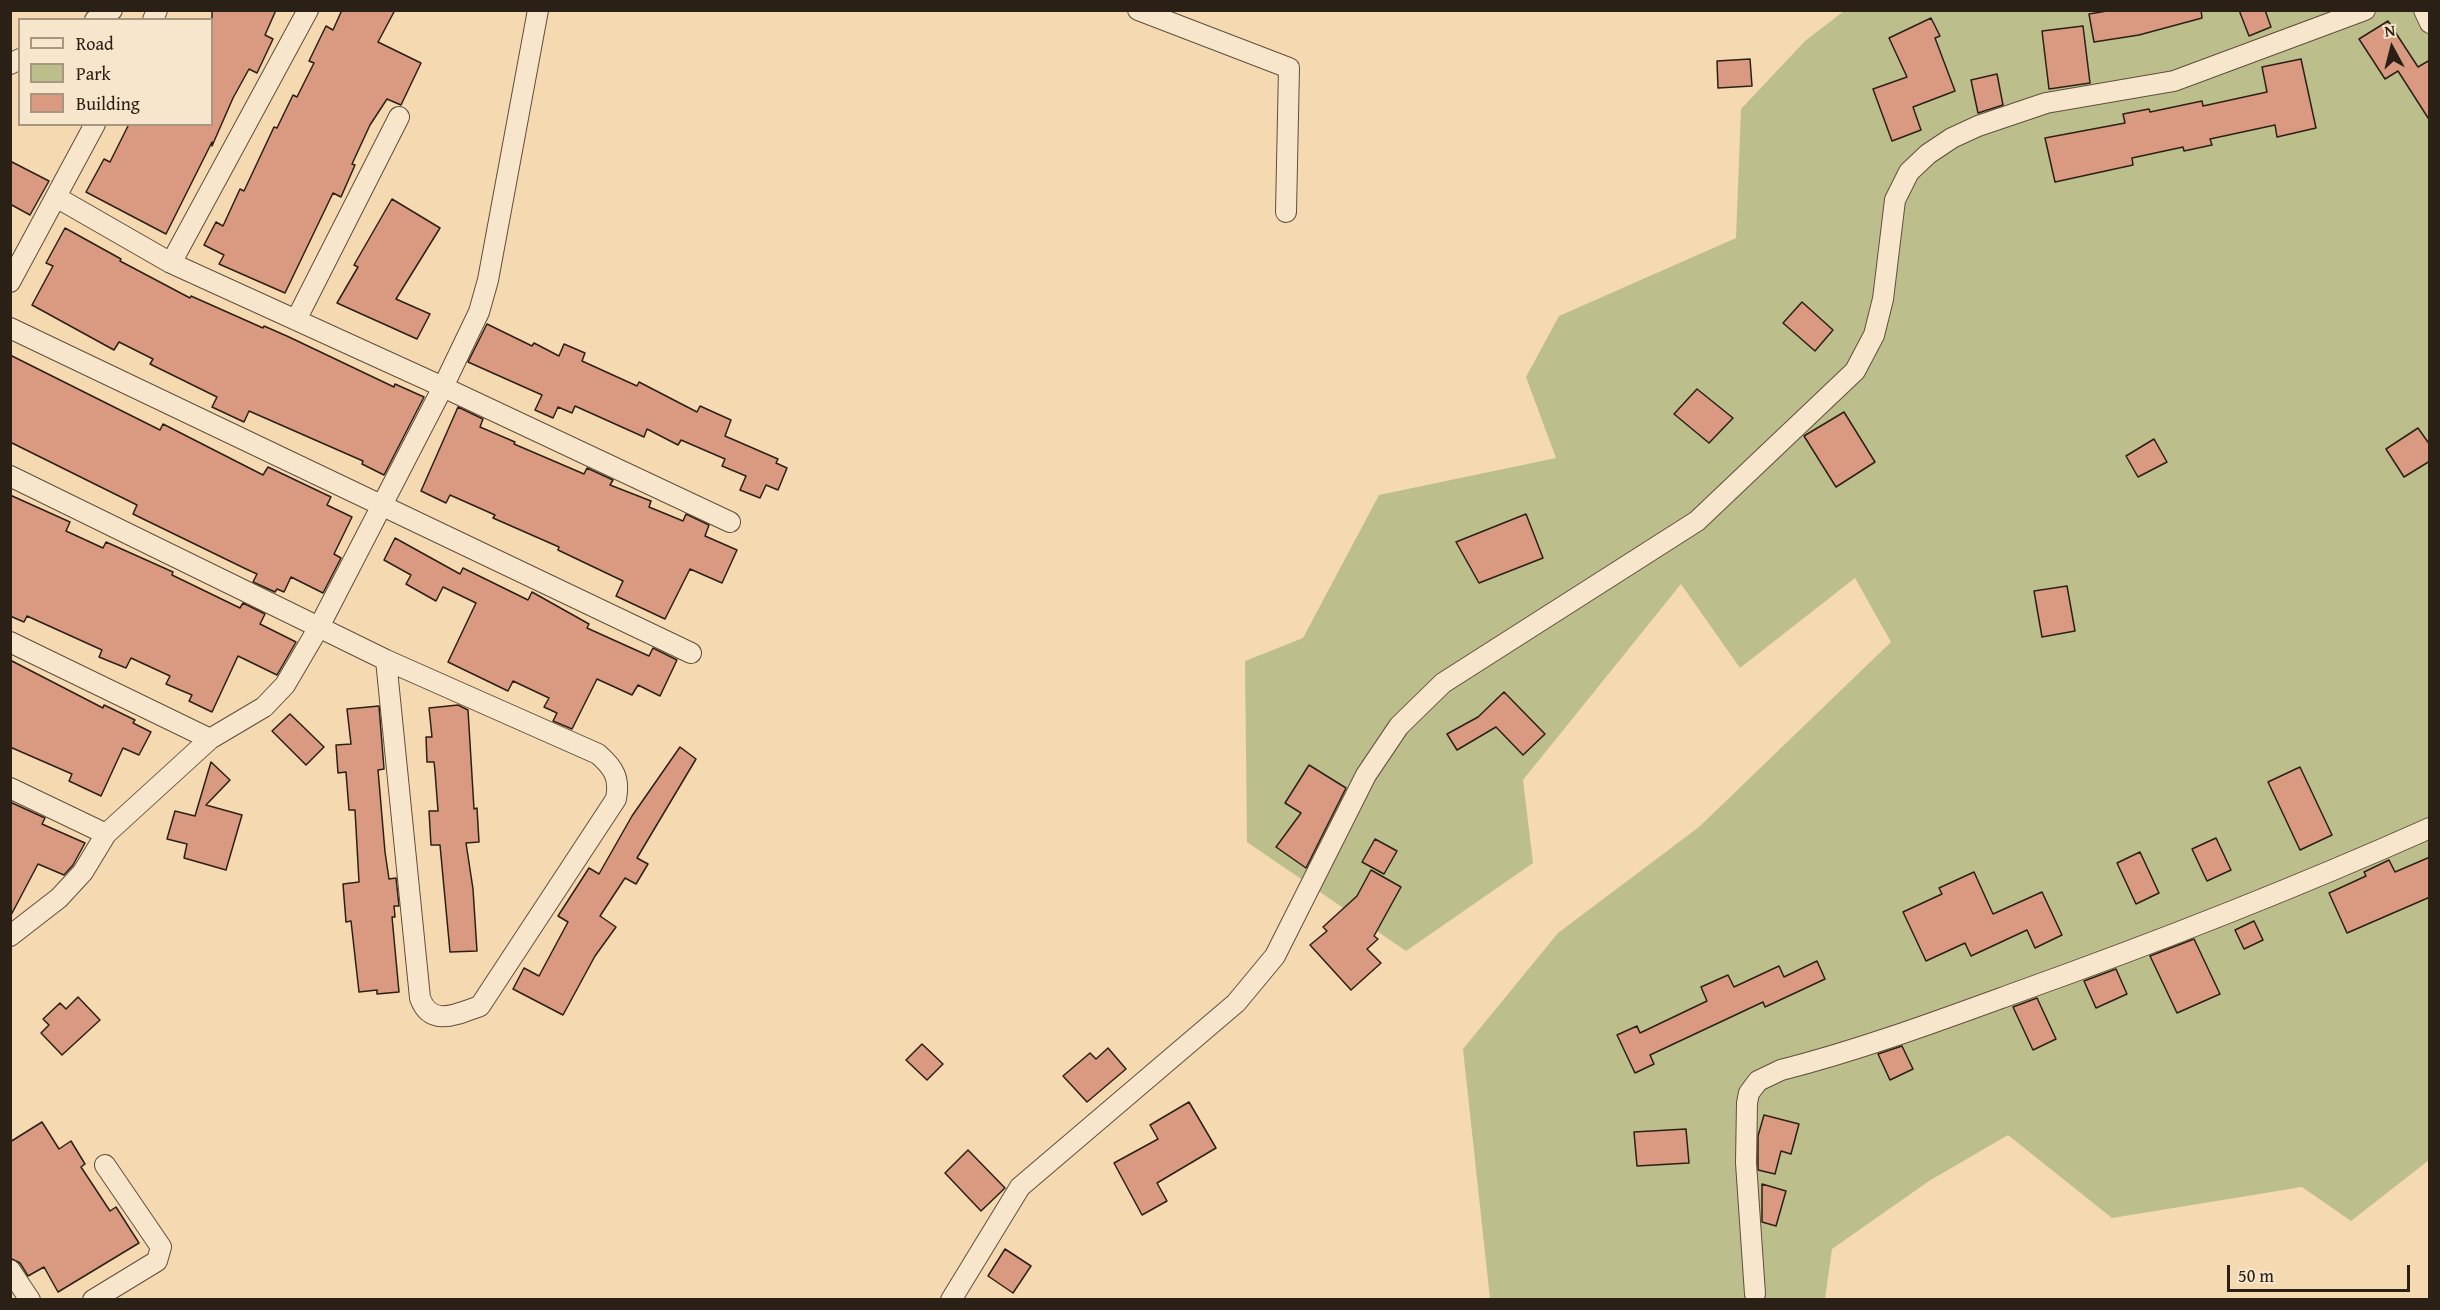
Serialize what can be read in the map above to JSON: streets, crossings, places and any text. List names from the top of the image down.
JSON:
{
  "legend": ["Road", "Park", "Building"],
  "scale_bar": "50 m",
  "north": "top"
}
